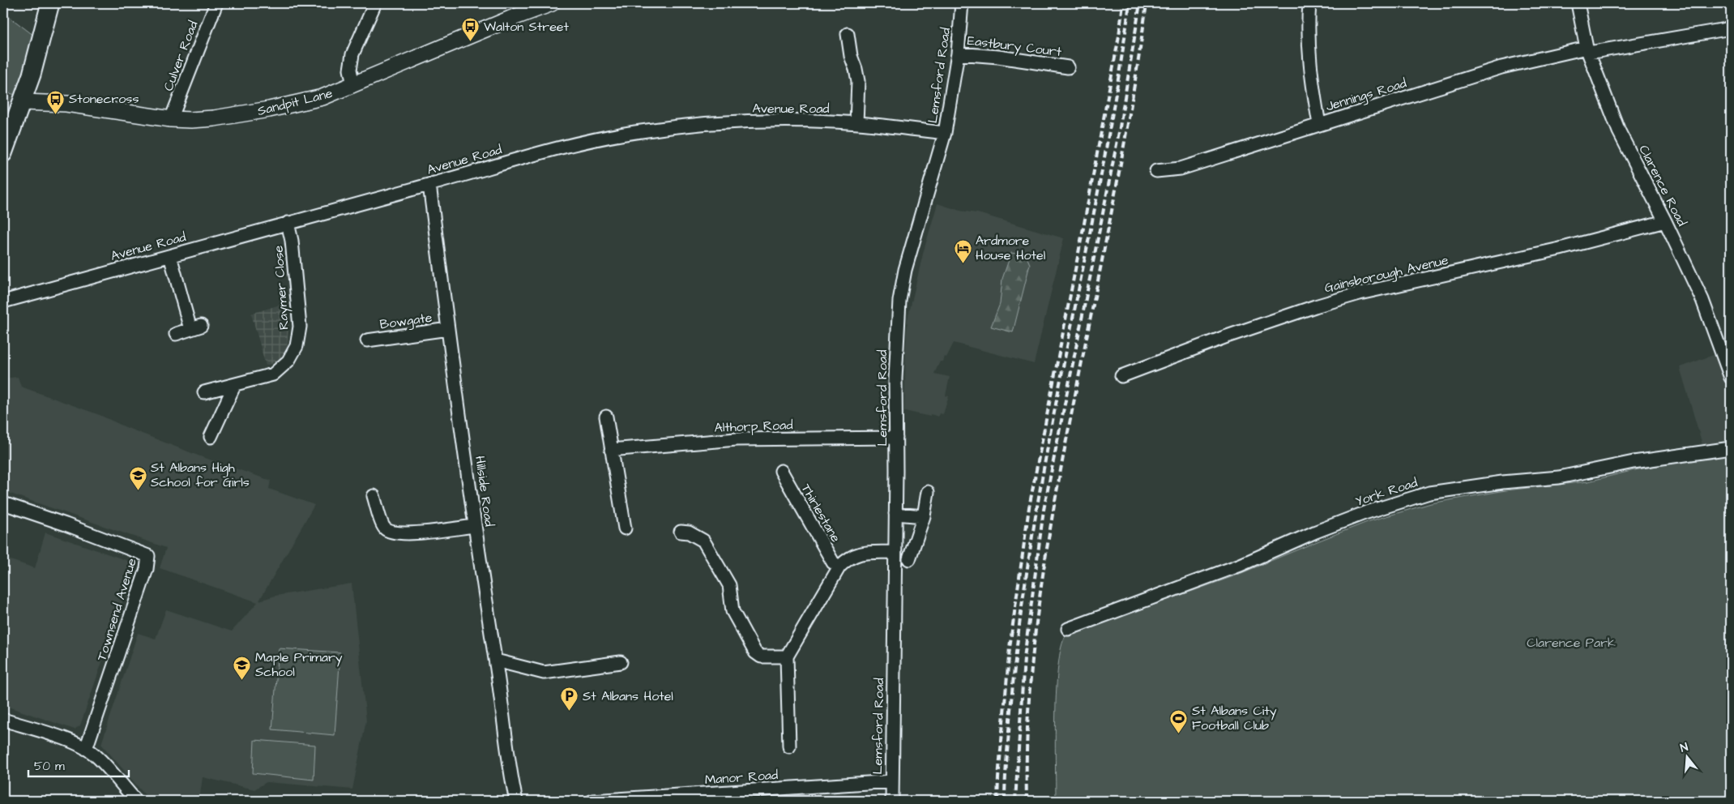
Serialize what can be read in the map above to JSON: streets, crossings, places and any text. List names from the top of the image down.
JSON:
{
  "streets": {
    "street": [
      "Eastbury Court",
      "Culver Road",
      "Lemsford Road",
      "Jennings Road",
      "Sandpit Lane",
      "Avenue Road",
      "Clarence Road",
      "Gainsborough Avenue",
      "Raymer Close",
      "Bowgate",
      "Althorp Road",
      "Hillside Road",
      "York Road",
      "Thirlestane",
      "Townsend Avenue",
      "Manor Road"
    ]
  },
  "crossings": [
    ["Eastbury Court", "Lemsford Road"],
    ["Culver Road", "Sandpit Lane"],
    ["Lemsford Road", "Avenue Road"],
    ["Lemsford Road", "Althorp Road"],
    ["Lemsford Road", "Manor Road"],
    ["Jennings Road", "Clarence Road"],
    ["Avenue Road", "Raymer Close"],
    ["Avenue Road", "Hillside Road"],
    ["Clarence Road", "Gainsborough Avenue"],
    ["Bowgate", "Hillside Road"]
  ],
  "parks": ["Clarence Park"],
  "places": {
    "bus stop": ["Walton Street", "Stonecross"],
    "hotel": ["Ardmore House Hotel"],
    "school or university": ["St Albans High School for Girls", "Maple Primary School"],
    "parking": ["St Albans Hotel"],
    "sports": ["St Albans City Football Club"]
  },
  "scale_bar": "50 m",
  "north": "top"
}
